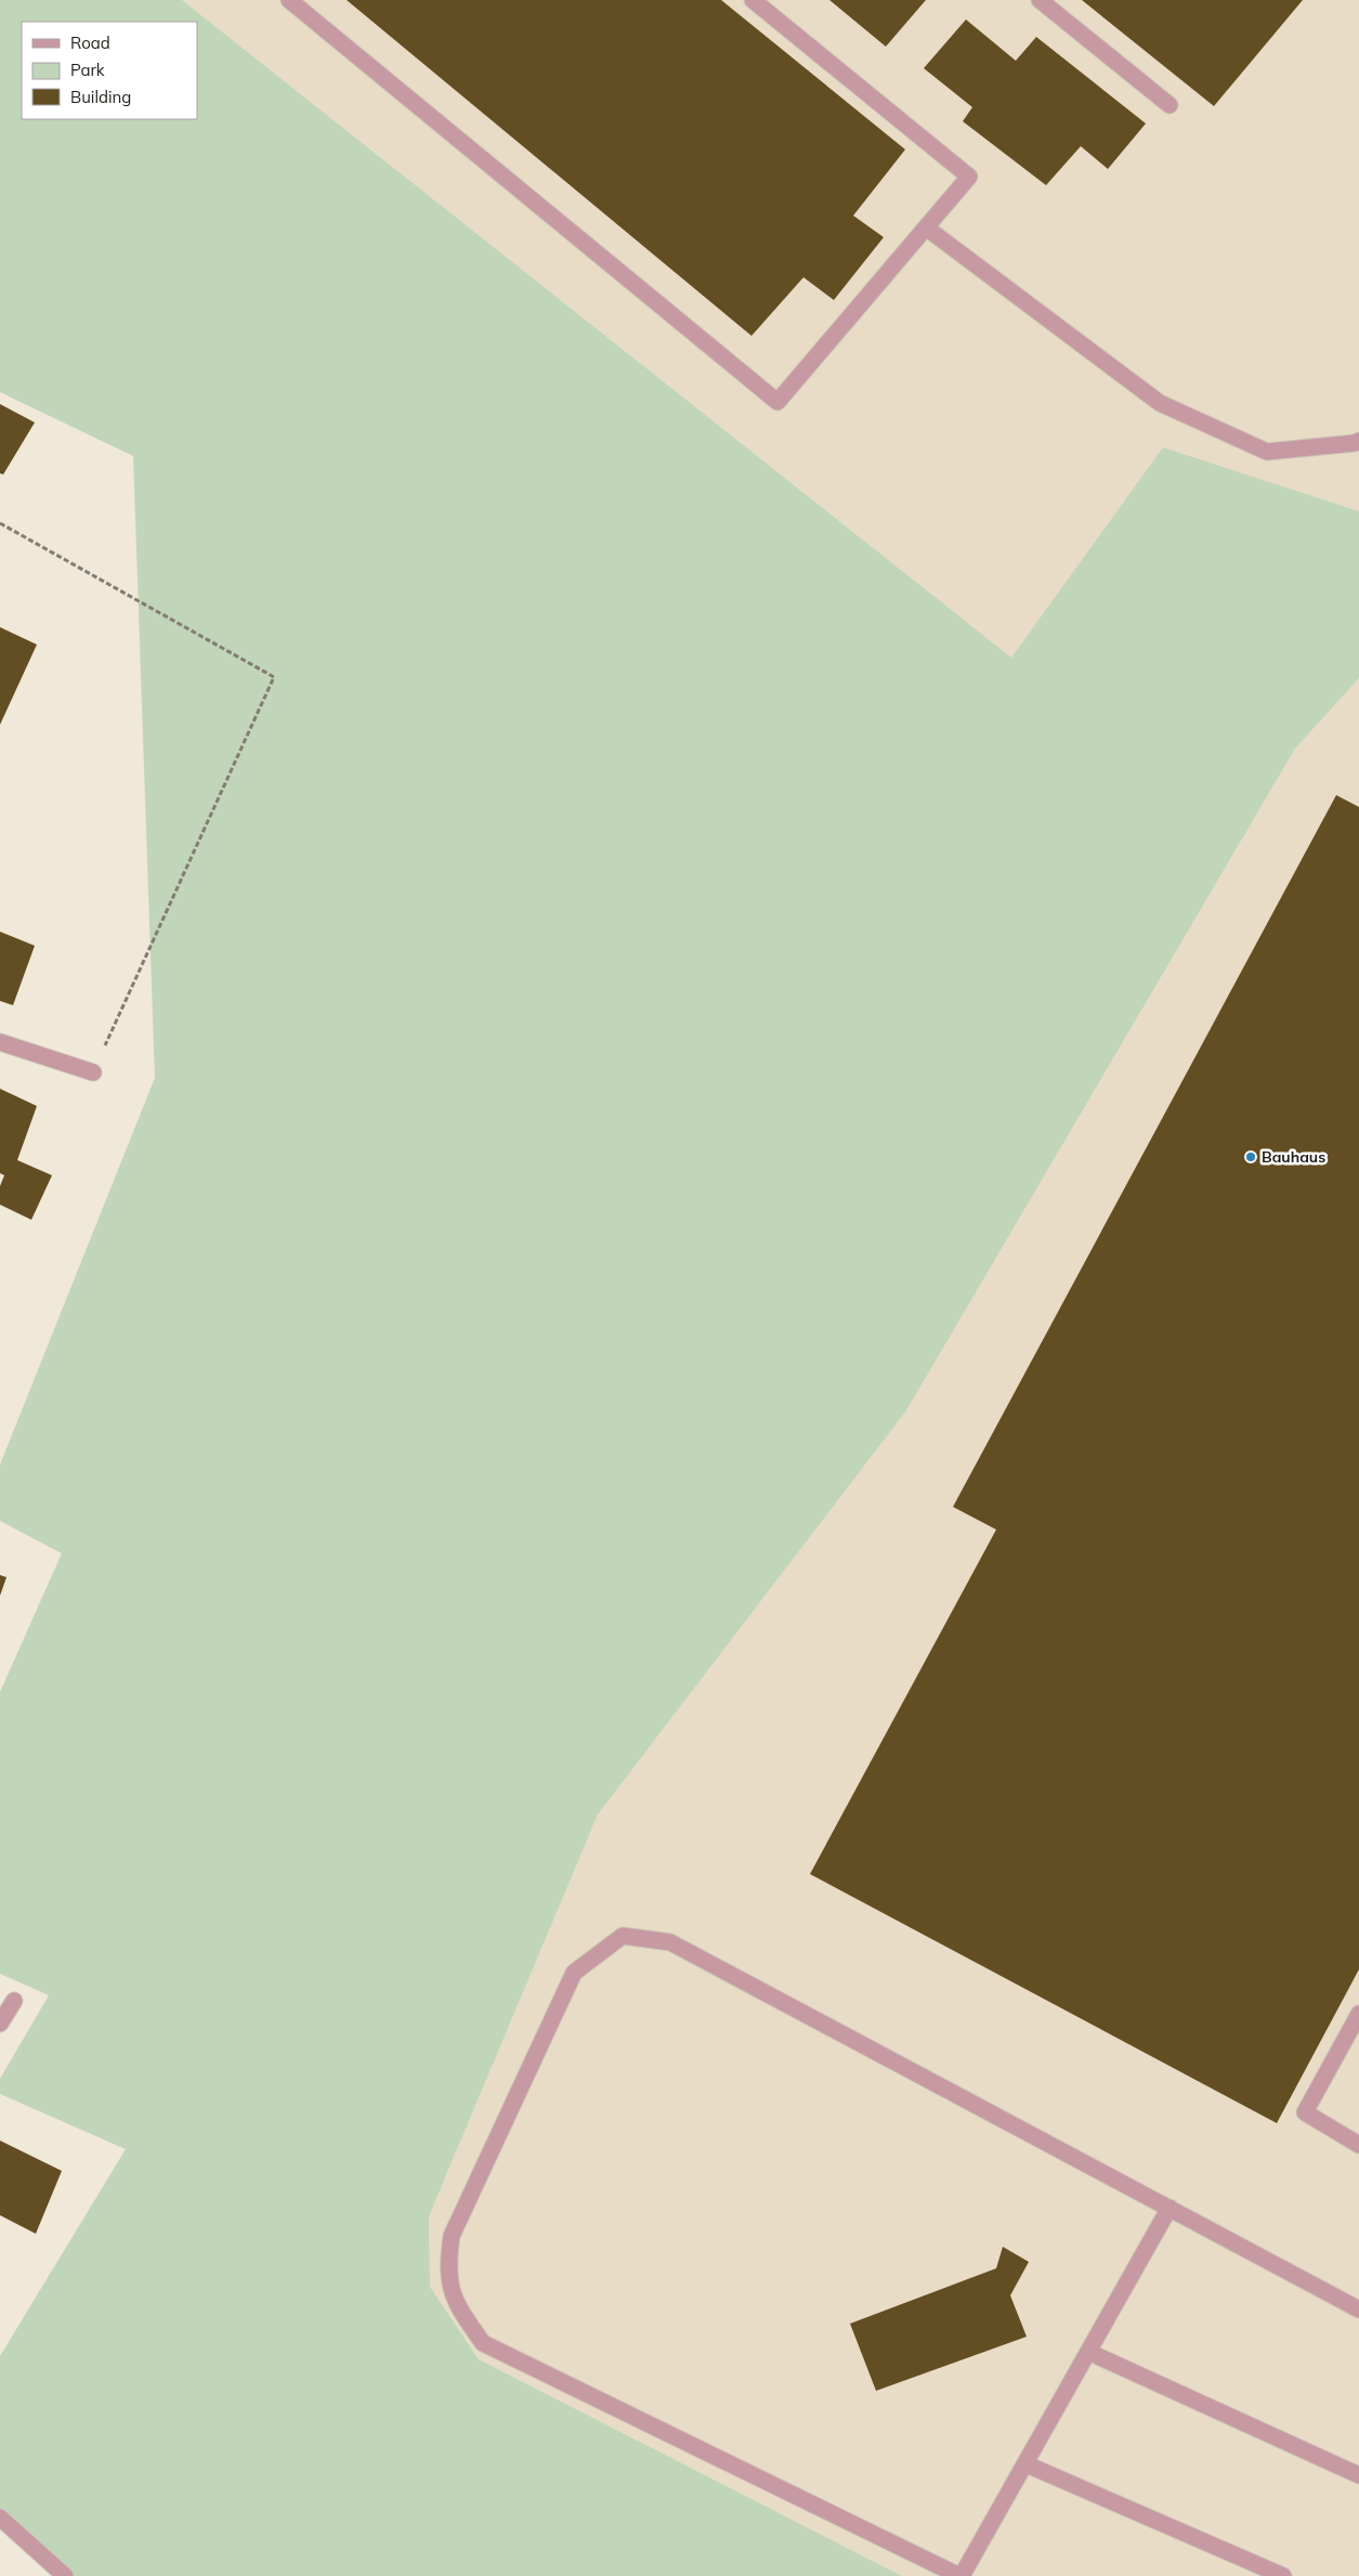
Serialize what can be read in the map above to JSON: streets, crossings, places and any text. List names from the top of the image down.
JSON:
{
  "places": ["Bauhaus"],
  "legend": ["Road", "Park", "Building"]
}
